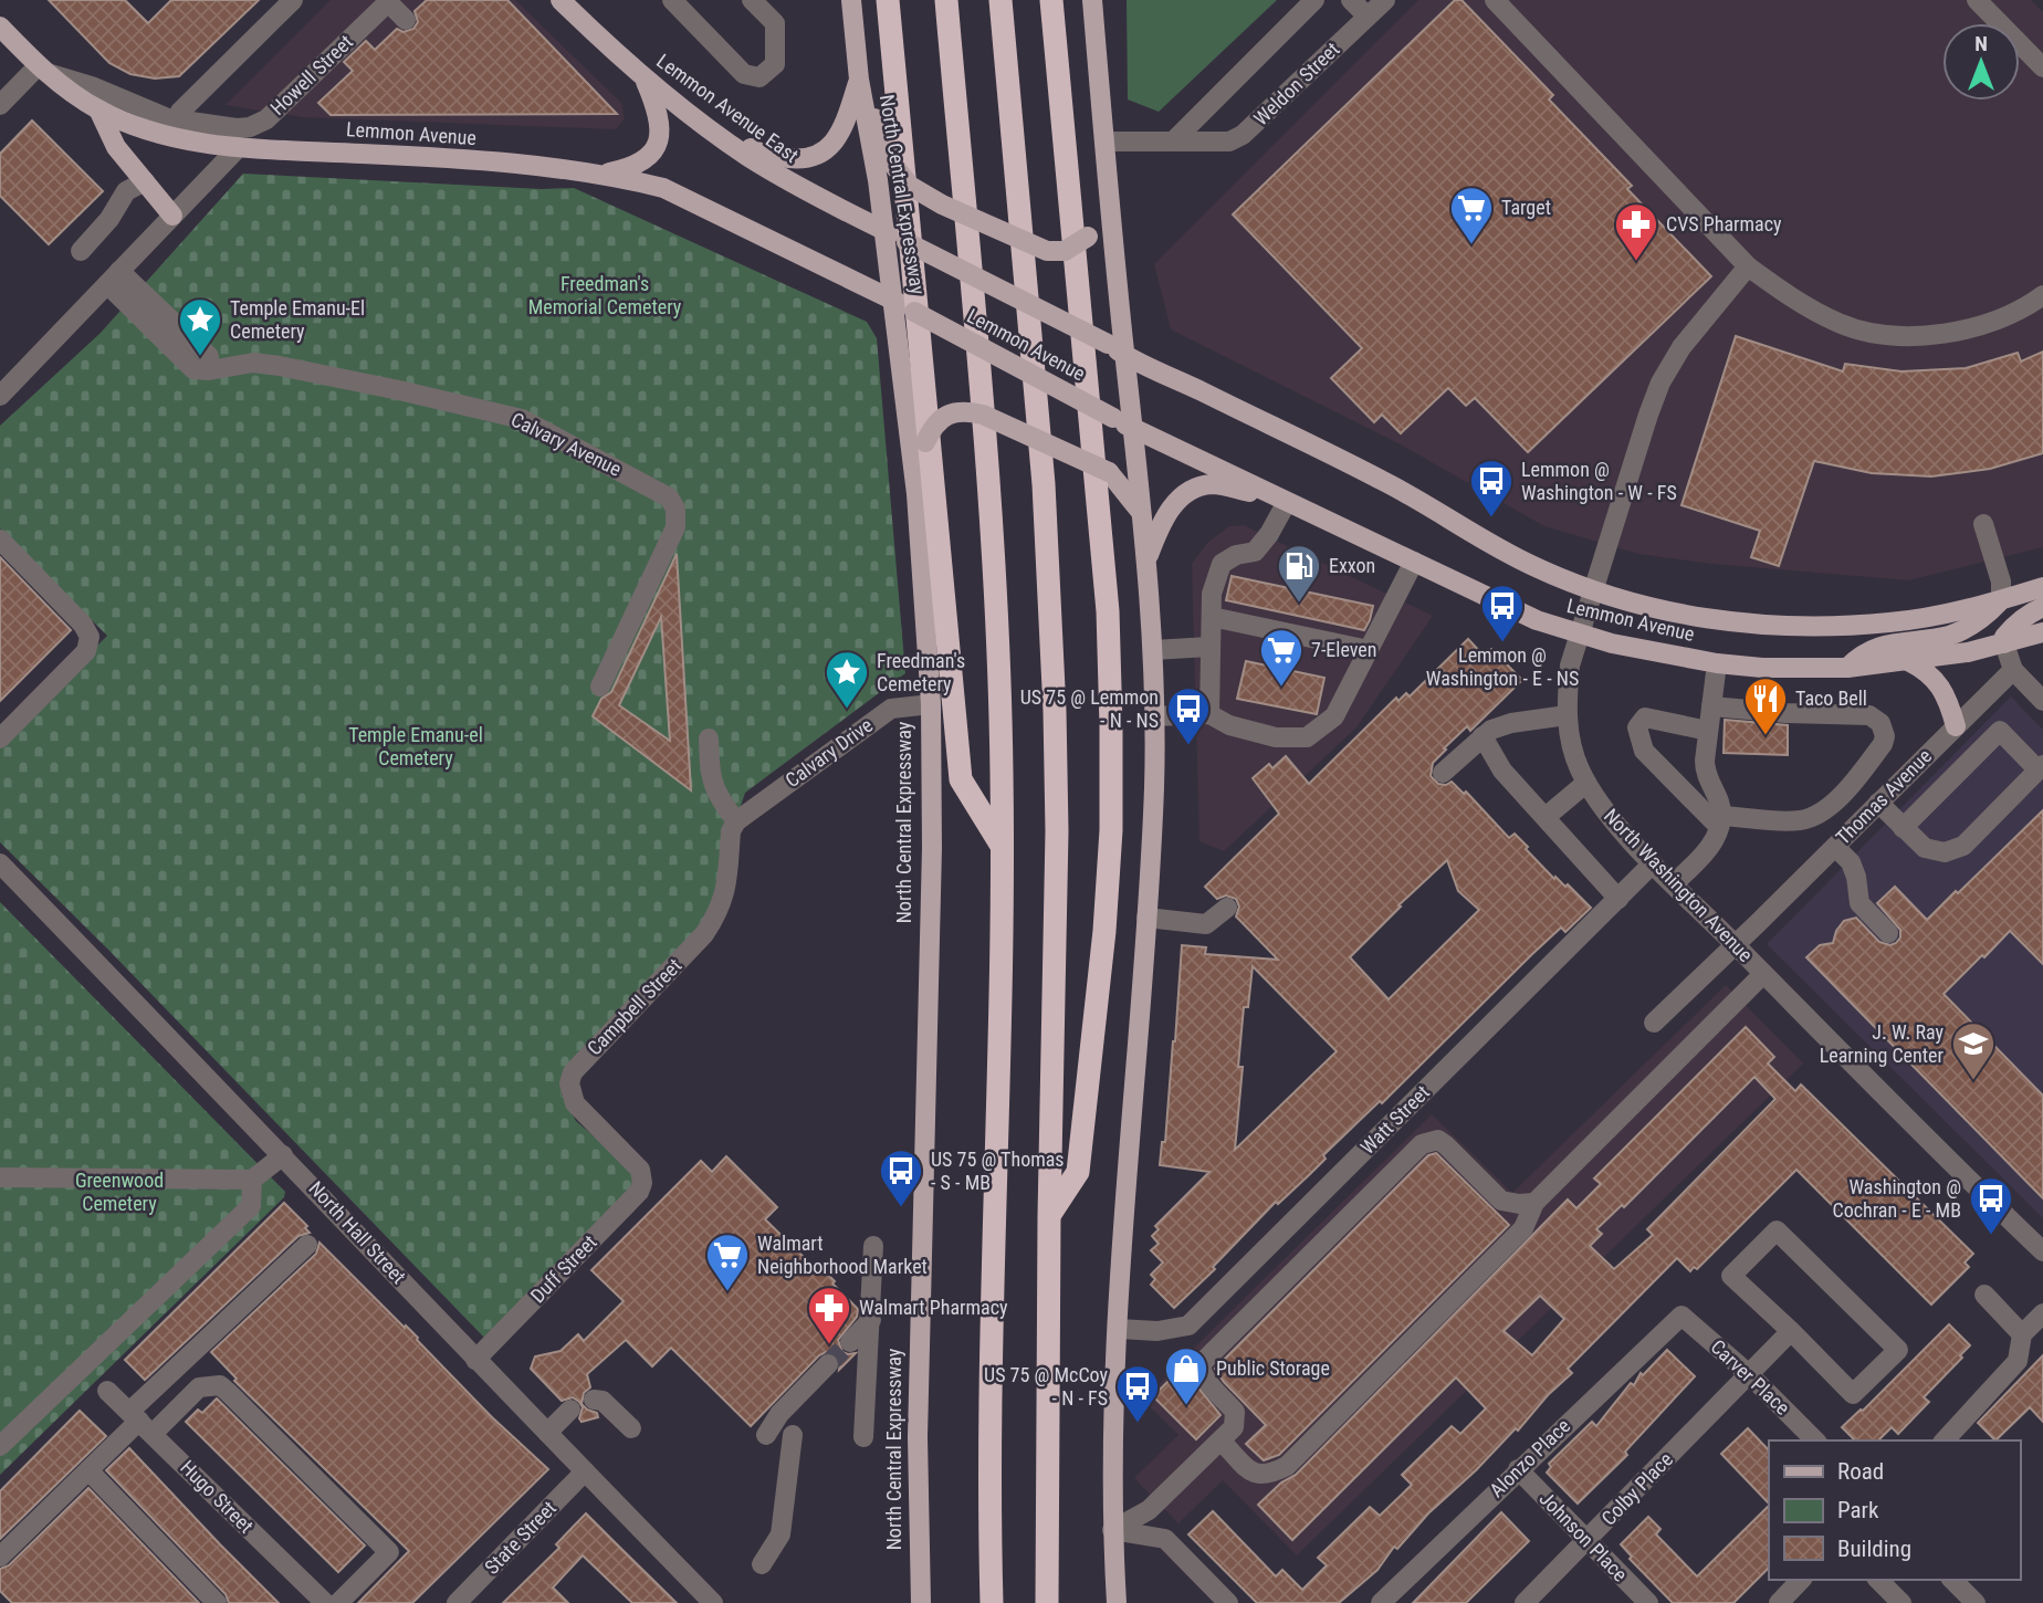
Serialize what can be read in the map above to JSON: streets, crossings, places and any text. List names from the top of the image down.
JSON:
{
  "streets": {
    "main road": ["Lemmon Avenue East", "Lemmon Avenue", "North Central Expressway"],
    "street": [
      "Howell Street",
      "Weldon Street",
      "Calvary Avenue",
      "Calvary Drive",
      "Thomas Avenue",
      "North Washington Avenue",
      "Campbell Street",
      "Watt Street",
      "North Hall Street",
      "Duff Street",
      "Carver Place",
      "Alonzo Place",
      "Colby Place",
      "Hugo Street",
      "Johnson Place",
      "State Street"
    ]
  },
  "crossings": [
    ["Howell Street", "Lemmon Avenue"],
    ["Lemmon Avenue East", "Lemmon Avenue"],
    ["Lemmon Avenue East", "North Central Expressway"],
    ["Lemmon Avenue", "North Central Expressway"],
    ["Lemmon Avenue", "North Washington Avenue"],
    ["North Central Expressway", "Calvary Drive"],
    ["Calvary Drive", "Campbell Street"],
    ["Thomas Avenue", "North Washington Avenue"],
    ["North Washington Avenue", "Watt Street"],
    ["Campbell Street", "Duff Street"],
    ["North Hall Street", "Duff Street"],
    ["North Hall Street", "State Street"],
    ["Carver Place", "Alonzo Place"],
    ["Carver Place", "Colby Place"],
    ["Alonzo Place", "Johnson Place"],
    ["Colby Place", "Johnson Place"]
  ],
  "parks": ["Freedman's Memorial Cemetery", "Temple Emanu-el Cemetery", "Greenwood Cemetery"],
  "places": {
    "supermarket": ["Target", "7-Eleven", "Walmart Neighborhood Market"],
    "pharmacy": ["CVS Pharmacy", "Walmart Pharmacy"],
    "place": ["Temple Emanu-El Cemetery", "Freedman's Cemetery"],
    "bus stop": [
      "Lemmon @ Washington - W - FS",
      "Lemmon @ Washington - E - NS",
      "US 75 @ Lemmon - N - NS",
      "US 75 @ Thomas - S - MB",
      "Washington @ Cochran - E - MB",
      "US 75 @ McCoy - N - FS"
    ],
    "fuel station": ["Exxon"],
    "restaurant": ["Taco Bell"],
    "school or university": ["J. W. Ray Learning Center"],
    "shop": ["Public Storage"]
  },
  "legend": ["Road", "Park", "Building"],
  "north": "top"
}
